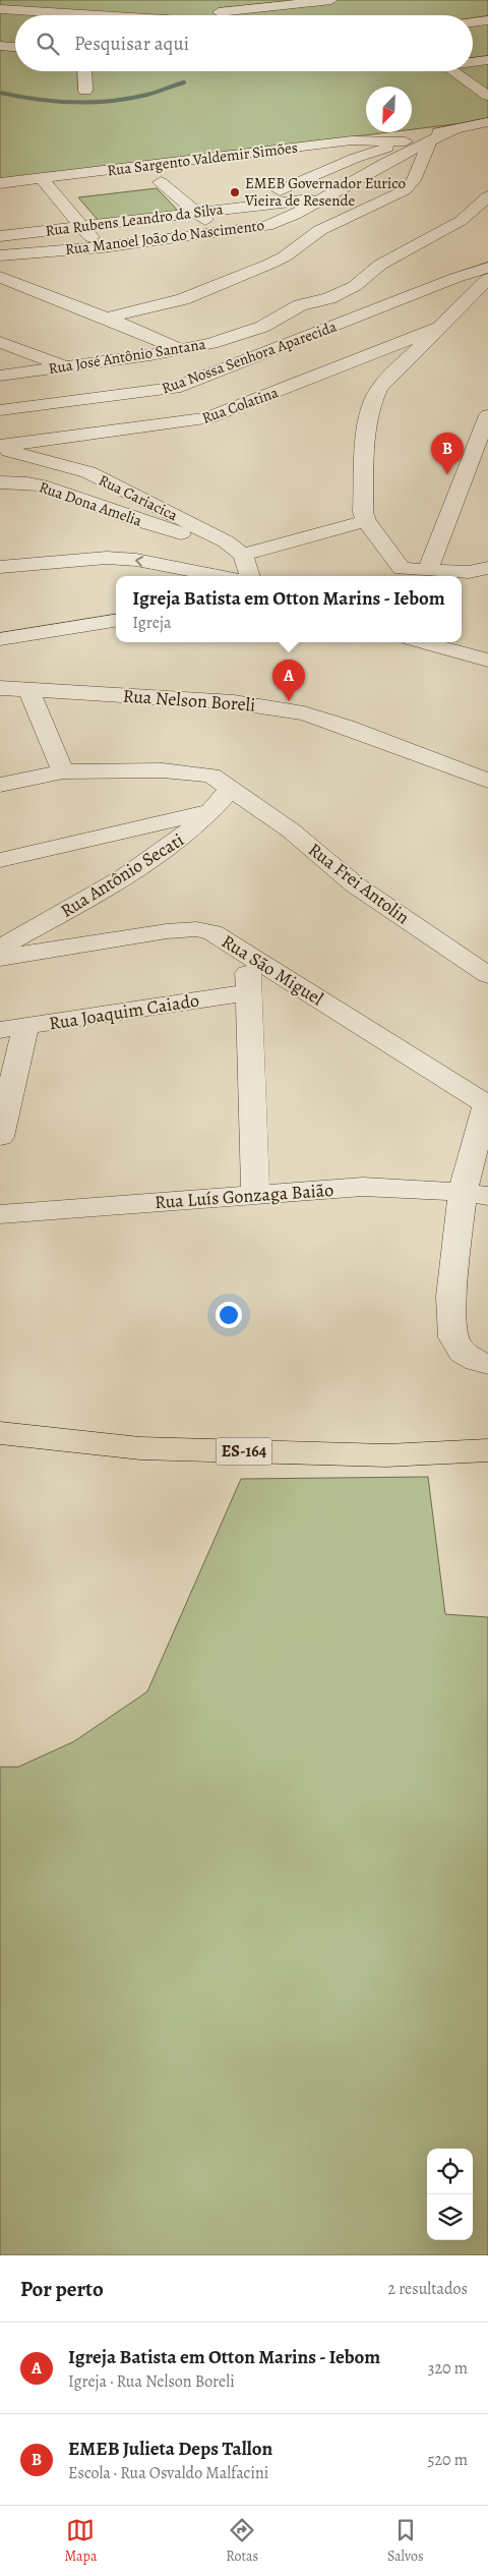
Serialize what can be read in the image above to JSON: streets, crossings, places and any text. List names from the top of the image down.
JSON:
{
  "streets": {
    "highway": ["ES-164"],
    "street": [
      "Rua Sargento Valdemir Simões",
      "Rua Rubens Leandro da Silva",
      "Rua Manoel João do Nascimento",
      "Rua José Antônio Santana",
      "Rua Nossa Senhora Aparecida",
      "Rua Colatina",
      "Rua Cariacica",
      "Rua Dona Amelia",
      "Rua Nelson Boreli",
      "Rua Antônio Secati",
      "Rua Frei Antolin",
      "Rua São Miguel",
      "Rua Joaquim Caiado",
      "Rua Luís Gonzaga Baião"
    ]
  },
  "crossings": [
    ["Rua Rubens Leandro da Silva", "Rua Manoel João do Nascimento"],
    ["Rua Colatina", "Rua Cariacica"],
    ["Rua Cariacica", "Rua Dona Amelia"],
    ["Rua Antônio Secati", "Rua Frei Antolin"]
  ],
  "places": ["EMEB Governador Eurico Vieira de Resende"],
  "north": "bottom left",
  "page": {
    "search": "Pesquisar aqui",
    "pins": ["B", "A"],
    "popup": ["Igreja Batista em Otton Marins - Iebom", "Igreja"],
    "heading": ["Por perto", "2 resultados"],
    "list": [
      {
        "mark": "A",
        "name": "Igreja Batista em Otton Marins - Iebom",
        "note": "Igreja · Rua Nelson Boreli",
        "value": "320 m"
      },
      {
        "mark": "B",
        "name": "EMEB Julieta Deps Tallon",
        "note": "Escola · Rua Osvaldo Malfacini",
        "value": "520 m"
      }
    ],
    "nav": ["Mapa", "Rotas", "Salvos"]
  }
}
